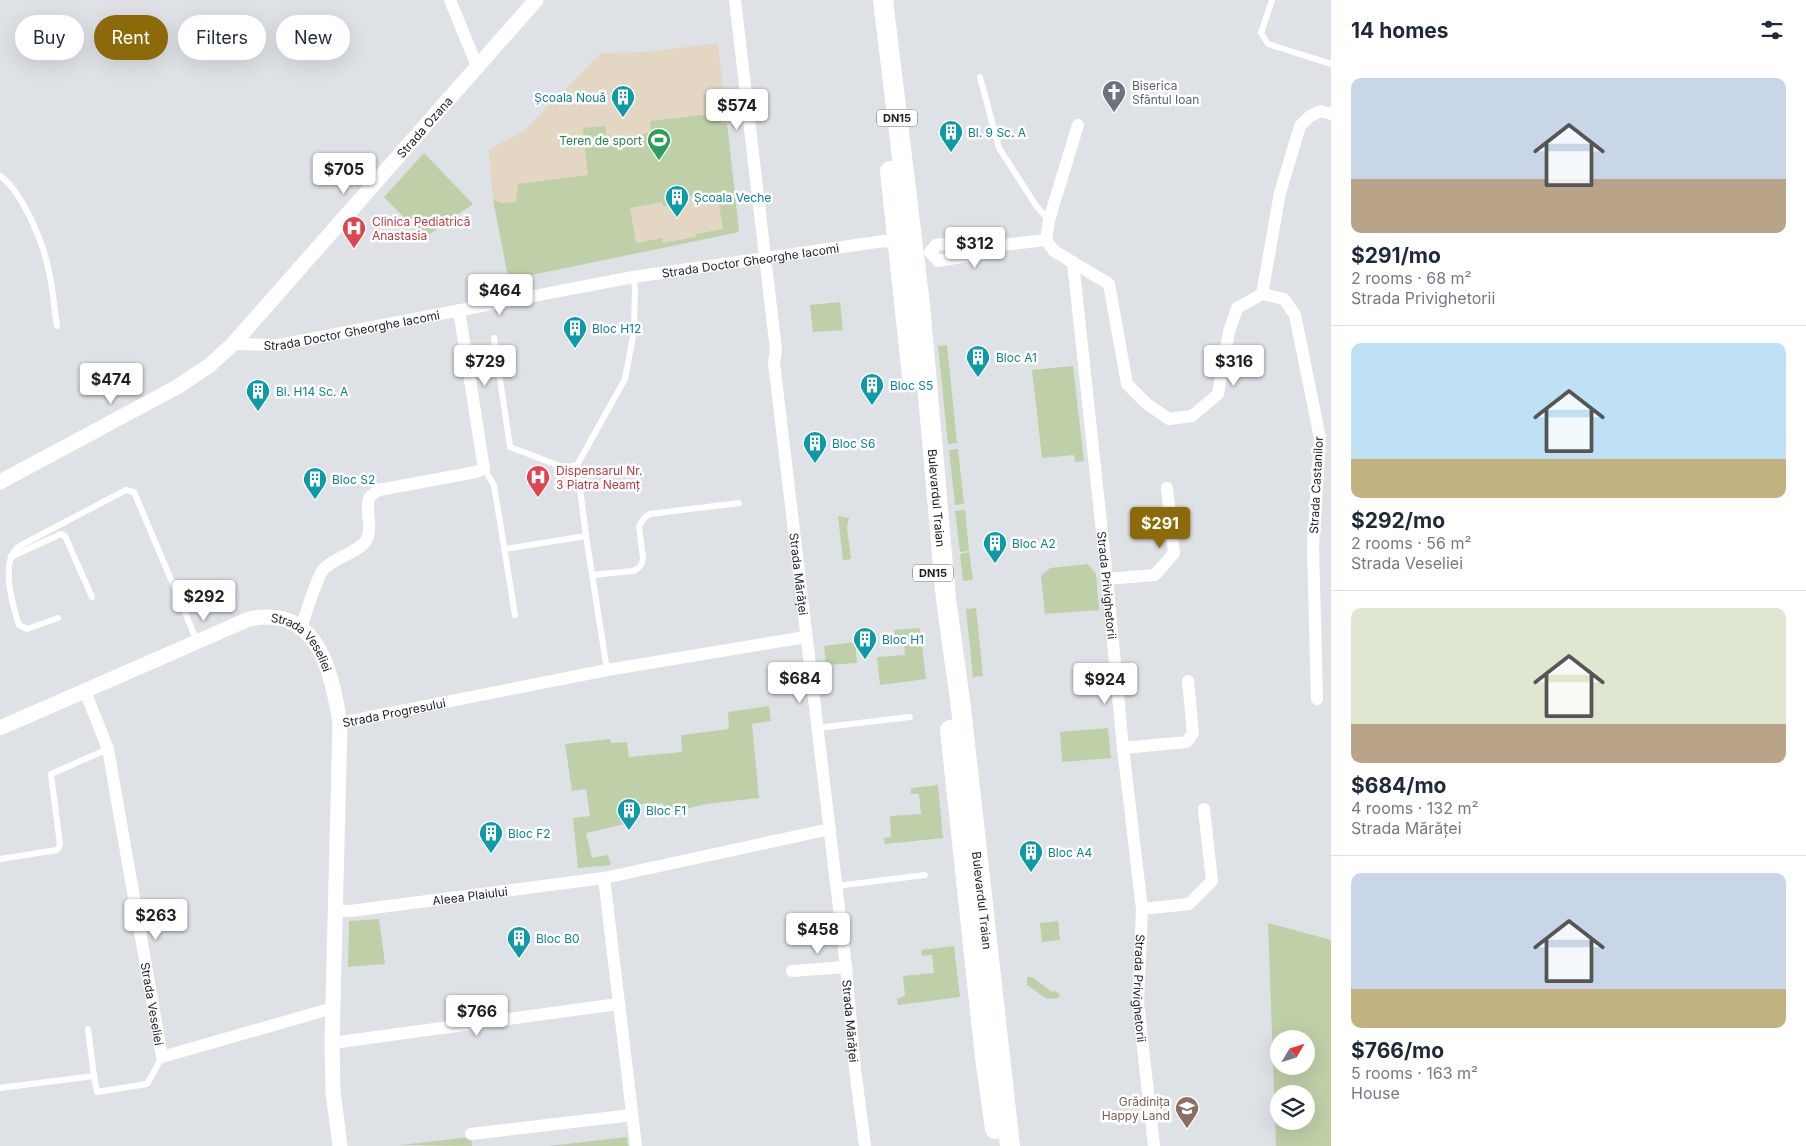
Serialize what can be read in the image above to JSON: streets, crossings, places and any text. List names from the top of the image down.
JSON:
{
  "streets": {
    "main road": ["DN15", "Bulevardul Traian"],
    "street": [
      "Strada Ozana",
      "Strada Doctor Gheorghe Iacomi",
      "Strada Castanilor",
      "Strada Mărăței",
      "Strada Privighetorii",
      "Strada Veseliei",
      "Strada Progresului",
      "Aleea Plaiului"
    ]
  },
  "crossings": [
    ["Strada Ozana", "Strada Doctor Gheorghe Iacomi"],
    ["Strada Doctor Gheorghe Iacomi", "Bulevardul Traian"],
    ["Strada Doctor Gheorghe Iacomi", "Strada Mărăței"],
    ["Strada Mărăței", "Strada Progresului"],
    ["Strada Mărăței", "Aleea Plaiului"],
    ["Strada Veseliei", "Strada Progresului"],
    ["Strada Progresului", "Aleea Plaiului"]
  ],
  "places": {
    "church": ["Biserica Sfântul Ioan"],
    "building": [
      "Școala Nouă",
      "Bl. 9 Sc. A",
      "Școala Veche",
      "Bloc H12",
      "Bloc A1",
      "Bloc S5",
      "Bl. H14 Sc. A",
      "Bloc S6",
      "Bloc S2",
      "Bloc A2",
      "Bloc H1",
      "Bloc F1",
      "Bloc F2",
      "Bloc A4",
      "Bloc B0"
    ],
    "sports": ["Teren de sport"],
    "hospital": ["Clinica Pediatrică Anastasia", "Dispensarul Nr. 3 Piatra Neamț"],
    "school or university": ["Grădinița Happy Land"]
  },
  "north": "top right",
  "page": {
    "heading": "14 homes",
    "chip": [
      "Buy",
      "Rent",
      "Filters",
      "New"
    ],
    "list": [
      {
        "name": "$291/mo",
        "note": "2 rooms · 68 m² · Strada Privighetorii"
      },
      {
        "name": "$292/mo",
        "note": "2 rooms · 56 m² · Strada Veseliei"
      },
      {
        "name": "$684/mo",
        "note": "4 rooms · 132 m² · Strada Mărăței"
      },
      {
        "name": "$766/mo",
        "note": "5 rooms · 163 m² · House"
      }
    ],
    "price": [
      "$574",
      "$705",
      "$312",
      "$464",
      "$729",
      "$316",
      "$474",
      "$291",
      "$292",
      "$684",
      "$924",
      "$263",
      "$458",
      "$766"
    ]
  }
}
